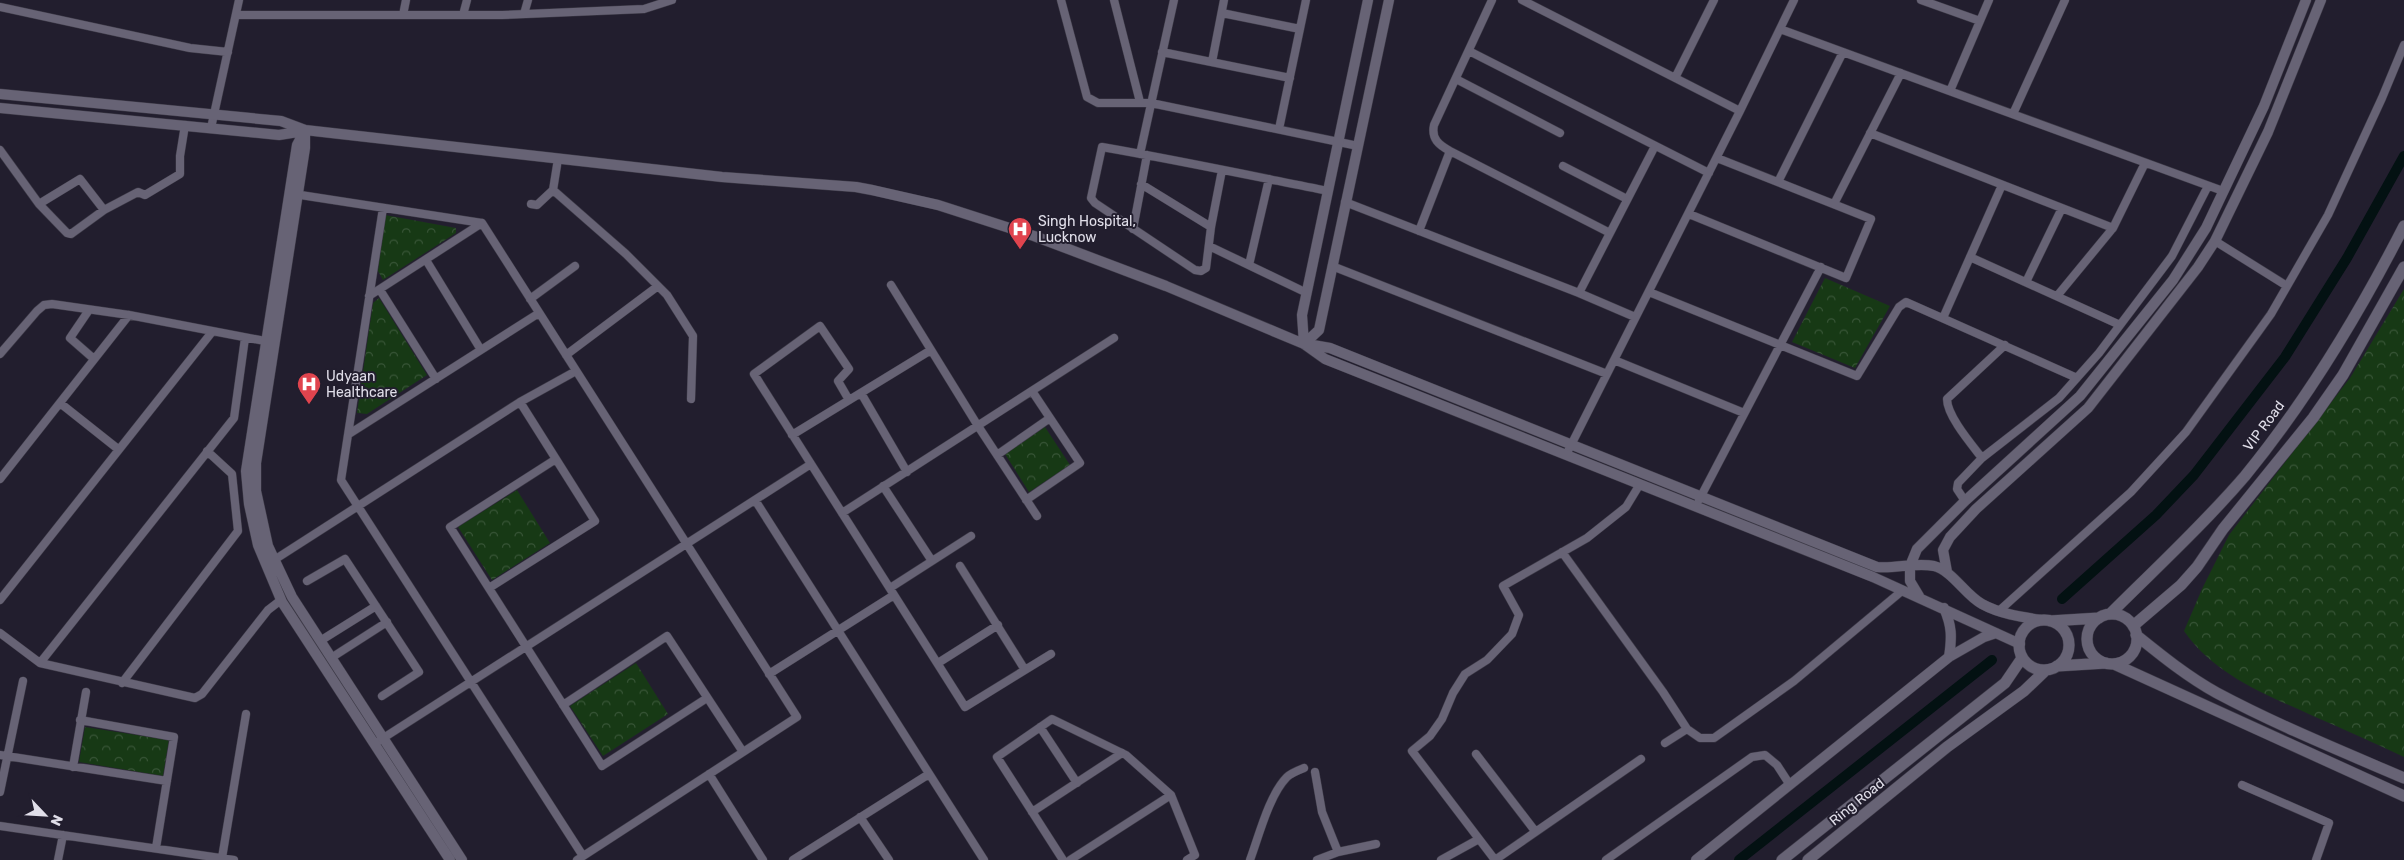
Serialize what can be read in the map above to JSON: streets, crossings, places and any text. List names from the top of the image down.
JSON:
{
  "streets": {
    "main road": ["VIP Road", "Ring Road"]
  },
  "places": {
    "hospital": ["Singh Hospital, Lucknow", "Udyaan Healthcare"]
  },
  "north": "bottom right"
}
